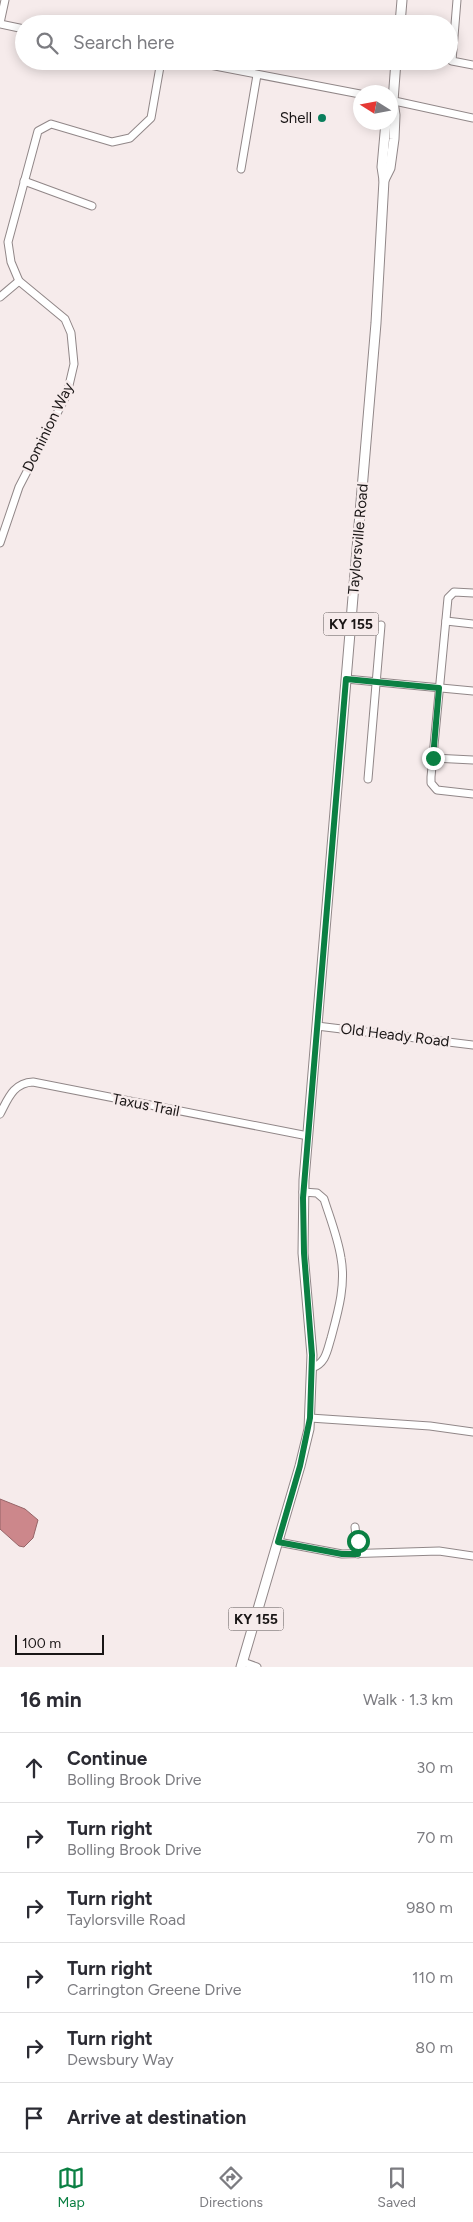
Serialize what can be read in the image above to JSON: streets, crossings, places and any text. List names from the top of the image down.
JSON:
{
  "streets": {
    "main road": ["Taylorsville Road", "KY 155"],
    "street": ["Dominion Way", "Old Heady Road", "Taxus Trail"]
  },
  "crossings": [
    ["Taylorsville Road", "Old Heady Road"],
    ["Taylorsville Road", "Taxus Trail"]
  ],
  "places": ["Shell"],
  "scale_bar": "100 m",
  "north": "left",
  "page": {
    "search": "Search here",
    "scale": "100 m",
    "heading": ["16 min", "Walk · 1.3 km"],
    "list": [
      ["Continue", "Bolling Brook Drive", "30 m"],
      ["Turn right", "Bolling Brook Drive", "70 m"],
      ["Turn right", "Taylorsville Road", "980 m"],
      ["Turn right", "Carrington Greene Drive", "110 m"],
      ["Turn right", "Dewsbury Way", "80 m"],
      "Arrive at destination"
    ],
    "nav": ["Map", "Directions", "Saved"]
  }
}
